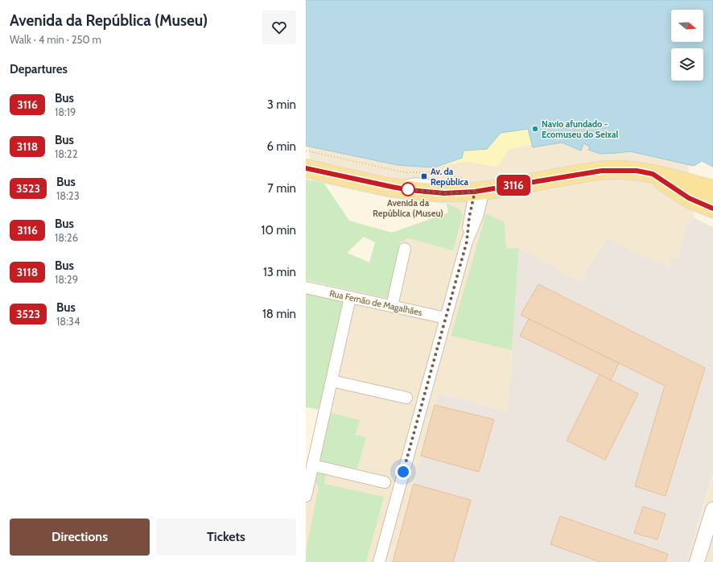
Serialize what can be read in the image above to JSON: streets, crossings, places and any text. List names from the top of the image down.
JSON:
{
  "streets": {
    "street": ["Rua Fernão de Magalhães"]
  },
  "places": {
    "other": ["Navio afundado - Ecomuseu do Seixal", "Avenida da República (Museu)"],
    "transit": ["Av. da República"]
  },
  "lines": ["bus line 3116"],
  "north": "right",
  "page": {
    "heading": [
      ["Avenida da República (Museu)", "Walk · 4 min · 250 m"],
      "Departures"
    ],
    "on_map": "3116",
    "list": [
      {
        "mark": "3116",
        "name": "Bus",
        "note": "18:19",
        "value": "3 min"
      },
      {
        "mark": "3118",
        "name": "Bus",
        "note": "18:22",
        "value": "6 min"
      },
      {
        "mark": "3523",
        "name": "Bus",
        "note": "18:23",
        "value": "7 min"
      },
      {
        "mark": "3116",
        "name": "Bus",
        "note": "18:26",
        "value": "10 min"
      },
      {
        "mark": "3118",
        "name": "Bus",
        "note": "18:29",
        "value": "13 min"
      },
      {
        "mark": "3523",
        "name": "Bus",
        "note": "18:34",
        "value": "18 min"
      }
    ],
    "buttons": ["Directions", "Tickets"]
  }
}
